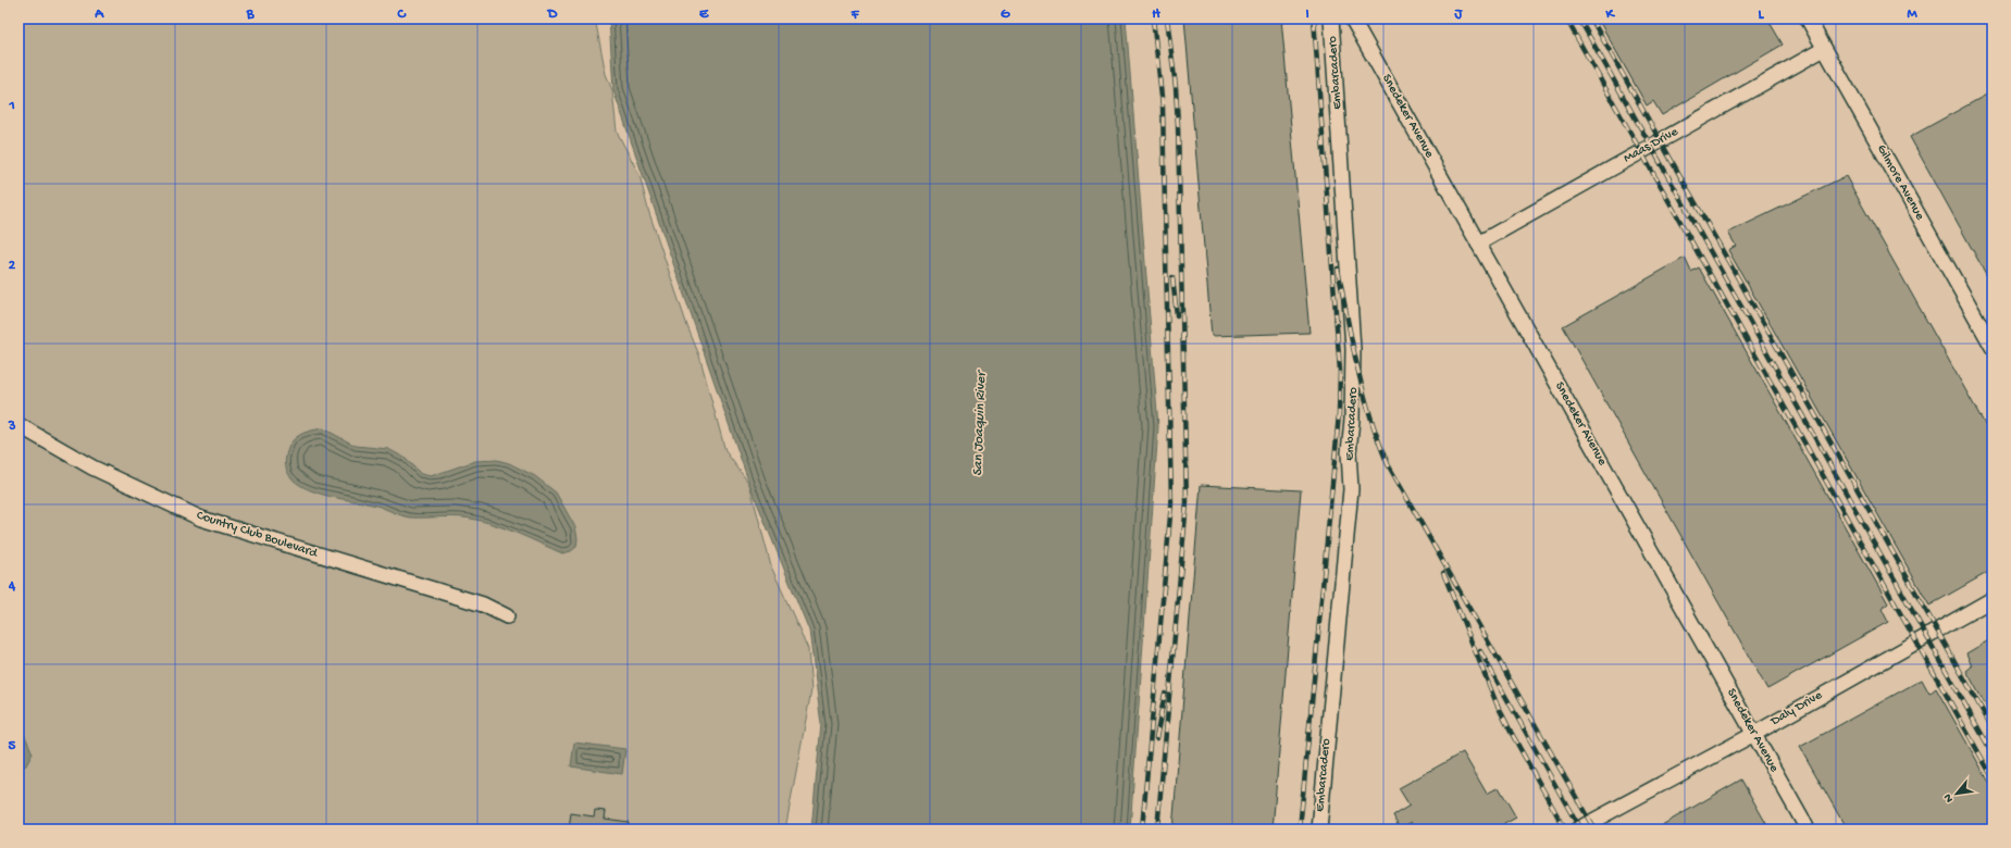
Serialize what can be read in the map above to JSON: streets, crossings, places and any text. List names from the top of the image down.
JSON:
{
  "streets": {
    "street": [
      "Embarcadero",
      "Snedeker Avenue",
      "Maas Drive",
      "Gilmore Avenue",
      "Country Club Boulevard",
      "Daly Drive"
    ]
  },
  "crossings": [
    ["Snedeker Avenue", "Maas Drive"],
    ["Snedeker Avenue", "Daly Drive"],
    ["Maas Drive", "Gilmore Avenue"]
  ],
  "water": ["San Joaquin River"],
  "north": "bottom left",
  "grid": {
    "columns": [
      "A",
      "B",
      "C",
      "D",
      "E",
      "F",
      "G",
      "H",
      "I",
      "J",
      "K",
      "L",
      "M"
    ],
    "rows": [
      "1",
      "2",
      "3",
      "4",
      "5"
    ]
  }
}
